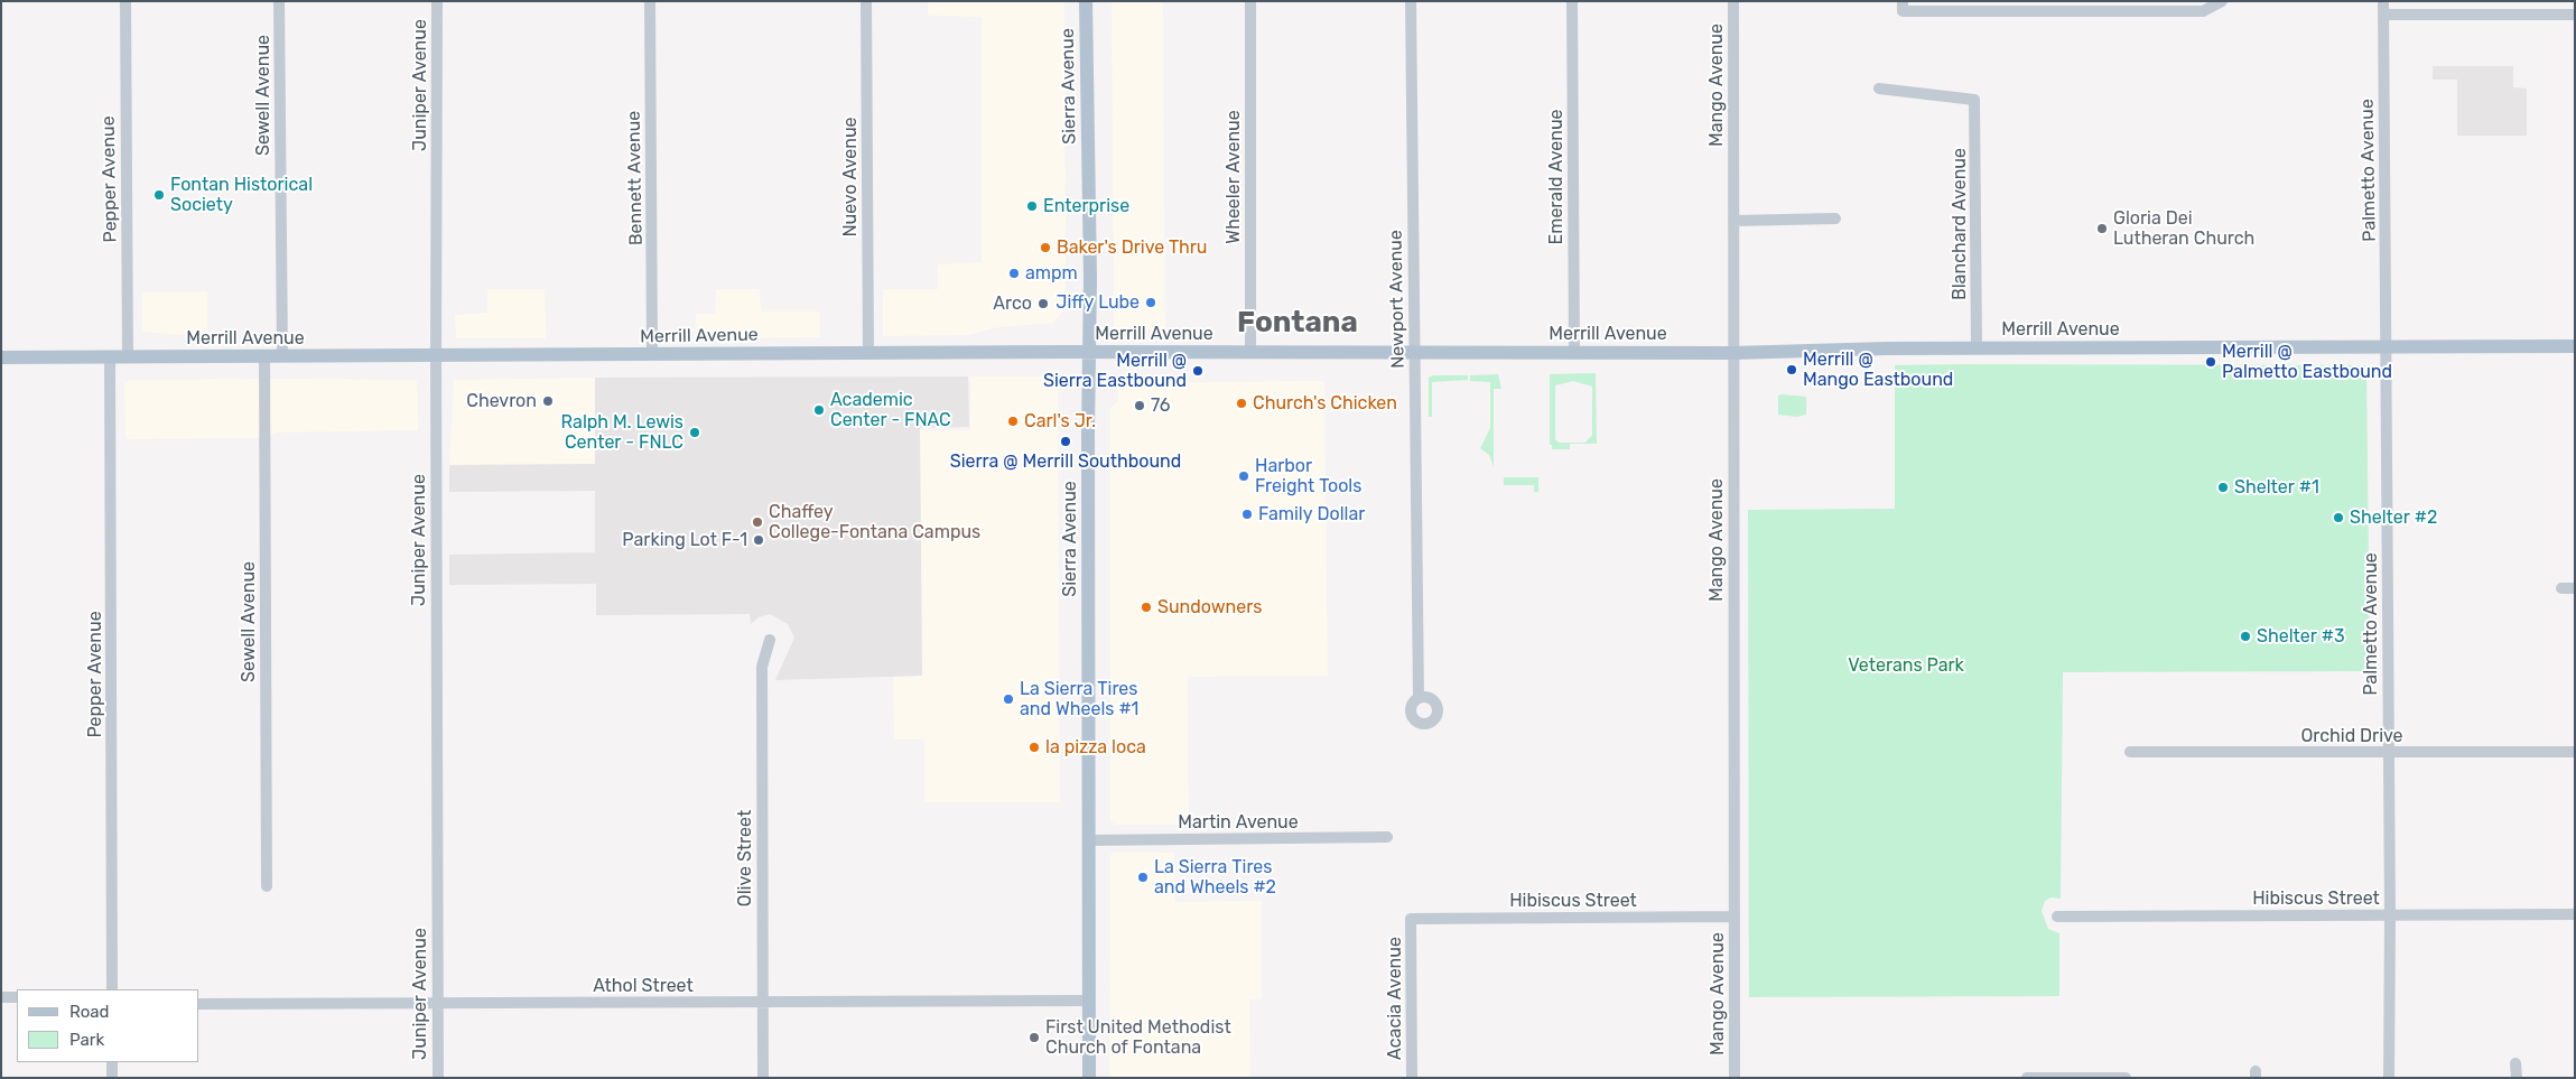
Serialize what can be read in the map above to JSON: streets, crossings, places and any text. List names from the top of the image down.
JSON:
{
  "streets": {
    "main road": ["Sierra Avenue", "Merrill Avenue"],
    "street": [
      "Juniper Avenue",
      "Mango Avenue",
      "Sewell Avenue",
      "Palmetto Avenue",
      "Nuevo Avenue",
      "Wheeler Avenue",
      "Emerald Avenue",
      "Bennett Avenue",
      "Pepper Avenue",
      "Blanchard Avenue",
      "Newport Avenue",
      "Orchid Drive",
      "Martin Avenue",
      "Olive Street",
      "Hibiscus Street",
      "Athol Street",
      "Acacia Avenue"
    ]
  },
  "crossings": [
    ["Juniper Avenue", "Merrill Avenue"],
    ["Juniper Avenue", "Athol Street"],
    ["Mango Avenue", "Merrill Avenue"],
    ["Mango Avenue", "Hibiscus Street"],
    ["Sierra Avenue", "Merrill Avenue"],
    ["Sierra Avenue", "Martin Avenue"],
    ["Sierra Avenue", "Athol Street"],
    ["Sewell Avenue", "Merrill Avenue"],
    ["Palmetto Avenue", "Merrill Avenue"],
    ["Palmetto Avenue", "Orchid Drive"],
    ["Palmetto Avenue", "Hibiscus Street"],
    ["Nuevo Avenue", "Merrill Avenue"],
    ["Wheeler Avenue", "Merrill Avenue"],
    ["Emerald Avenue", "Merrill Avenue"],
    ["Bennett Avenue", "Merrill Avenue"],
    ["Pepper Avenue", "Merrill Avenue"],
    ["Blanchard Avenue", "Merrill Avenue"],
    ["Newport Avenue", "Merrill Avenue"],
    ["Olive Street", "Athol Street"],
    ["Hibiscus Street", "Acacia Avenue"]
  ],
  "districts": ["Fontana"],
  "parks": ["Veterans Park"],
  "places": [
    "Fontan Historical Society",
    "Enterprise",
    "Gloria Dei Lutheran Church",
    "Baker's Drive Thru",
    "ampm",
    "Jiffy Lube",
    "Arco",
    "Merrill @ Palmetto Eastbound",
    "Merrill @ Mango Eastbound",
    "Merrill @ Sierra Eastbound",
    "Chevron",
    "Church's Chicken",
    "76",
    "Academic Center - FNAC",
    "Carl's Jr.",
    "Ralph M. Lewis Center - FNLC",
    "Sierra @ Merrill Southbound",
    "Harbor Freight Tools",
    "Shelter #1",
    "Family Dollar",
    "Shelter #2",
    "Chaffey College-Fontana Campus",
    "Parking Lot F-1",
    "Sundowners",
    "Shelter #3",
    "La Sierra Tires and Wheels #1",
    "la pizza loca",
    "La Sierra Tires and Wheels #2",
    "First United Methodist Church of Fontana"
  ],
  "legend": ["Road", "Park"]
}
